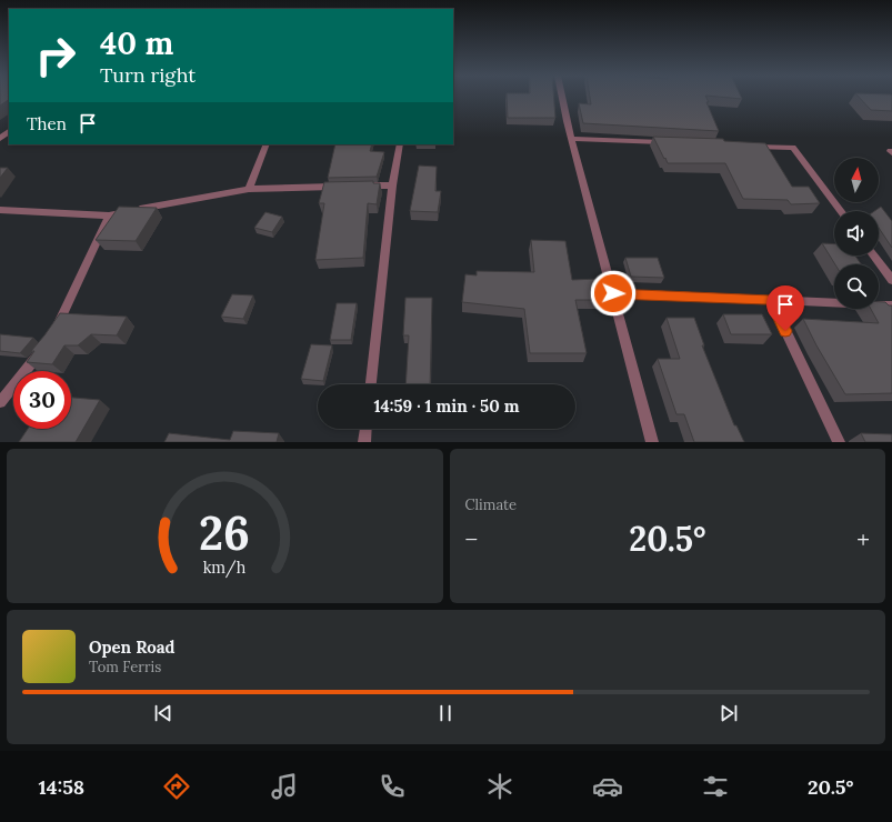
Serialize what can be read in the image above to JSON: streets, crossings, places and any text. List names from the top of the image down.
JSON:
{
  "north": "top",
  "page": {
    "turn": ["40 m", "Turn right"],
    "then": "Then",
    "limit": "30",
    "trip": "14:59 · 1 min · 50 m",
    "tile": "Climate",
    "heat": ["−", "20.5°", "+"],
    "song": ["Open Road", "Tom Ferris"],
    "tabs": ["14:58", "20.5°"],
    "gauge": ["26", "km/h"]
  }
}
